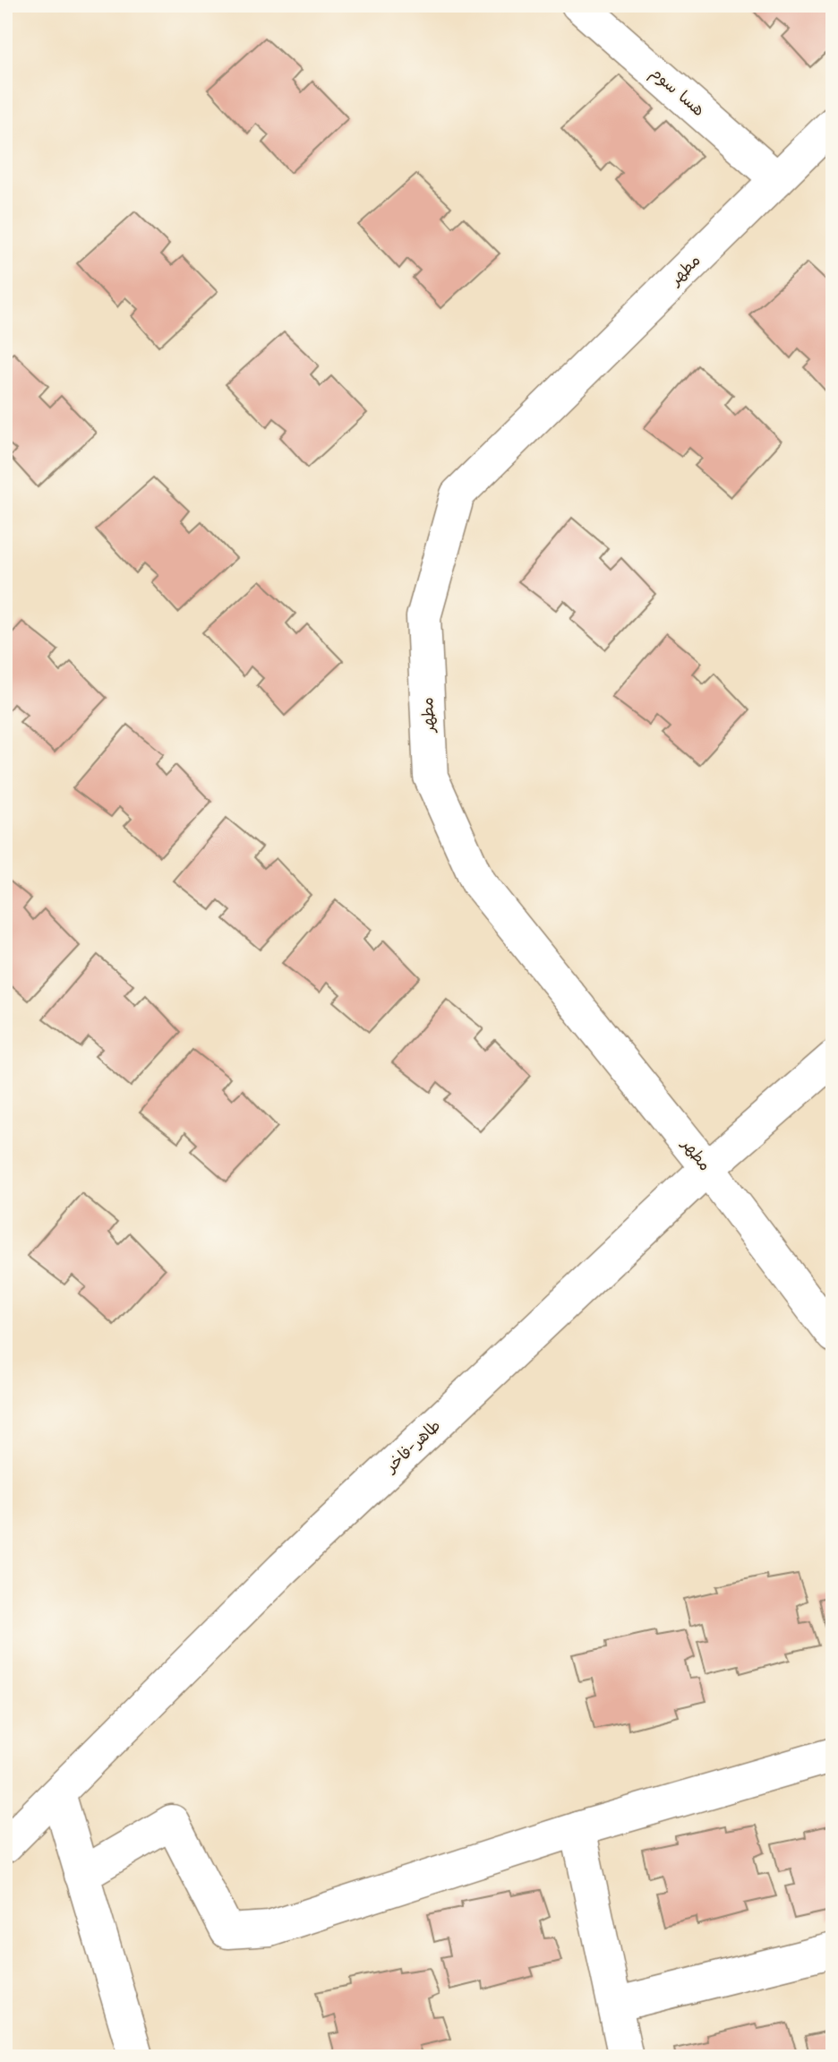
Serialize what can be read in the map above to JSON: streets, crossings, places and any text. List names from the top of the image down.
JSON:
{
  "streets": {
    "street": ["هسا سوم", "مطهر", "طاهر-فاخر"]
  },
  "crossings": [
    ["هسا سوم", "مطهر"],
    ["مطهر", "طاهر-فاخر"]
  ]
}
